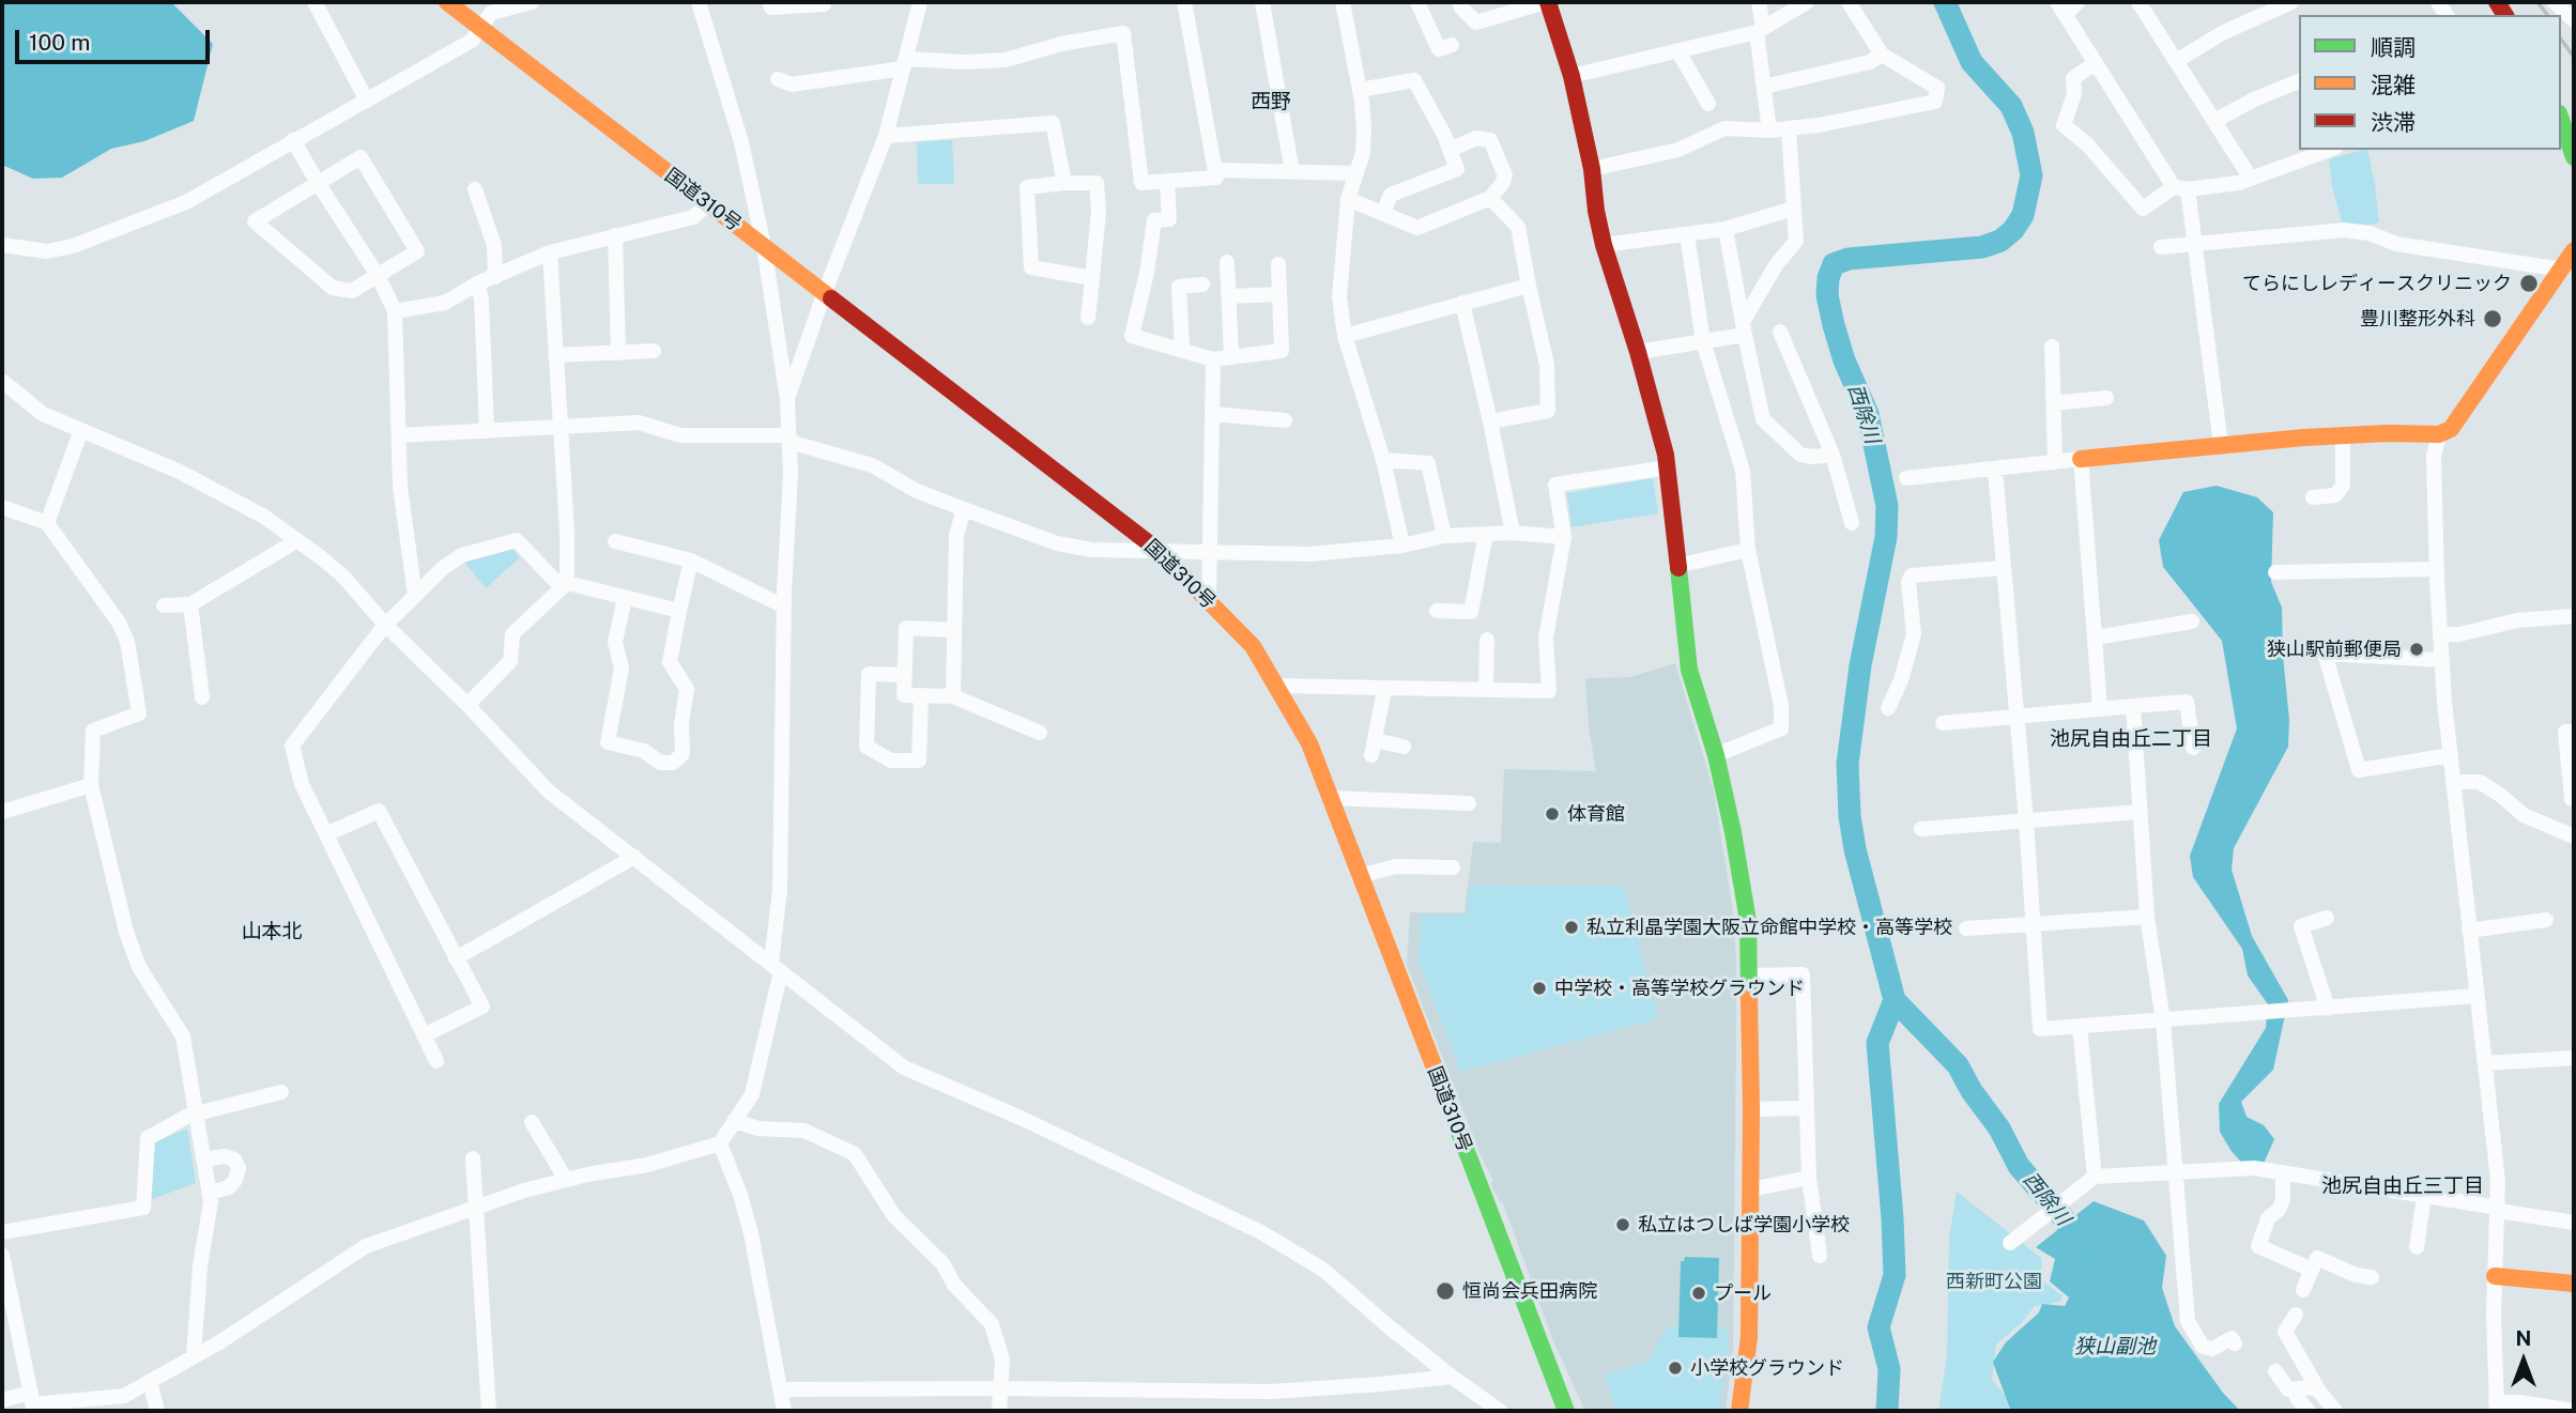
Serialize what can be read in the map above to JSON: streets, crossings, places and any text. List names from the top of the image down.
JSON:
{
  "streets": {
    "main road": ["国道310号"]
  },
  "districts": [
    "西野",
    "池尻自由丘二丁目",
    "山本北",
    "池尻自由丘三丁目"
  ],
  "water": ["西除川", "狭山副池"],
  "parks": ["西新町公園"],
  "places": [
    "てらにしレディースクリニック",
    "豊川整形外科",
    "狭山駅前郵便局",
    "体育館",
    "私立利晶学園大阪立命館中学校・高等学校",
    "中学校・高等学校グラウンド",
    "私立はつしば学園小学校",
    "恒尚会兵田病院",
    "プール",
    "小学校グラウンド"
  ],
  "legend": ["順調", "混雑", "渋滞"],
  "scale_bar": "100 m",
  "north": "top"
}
